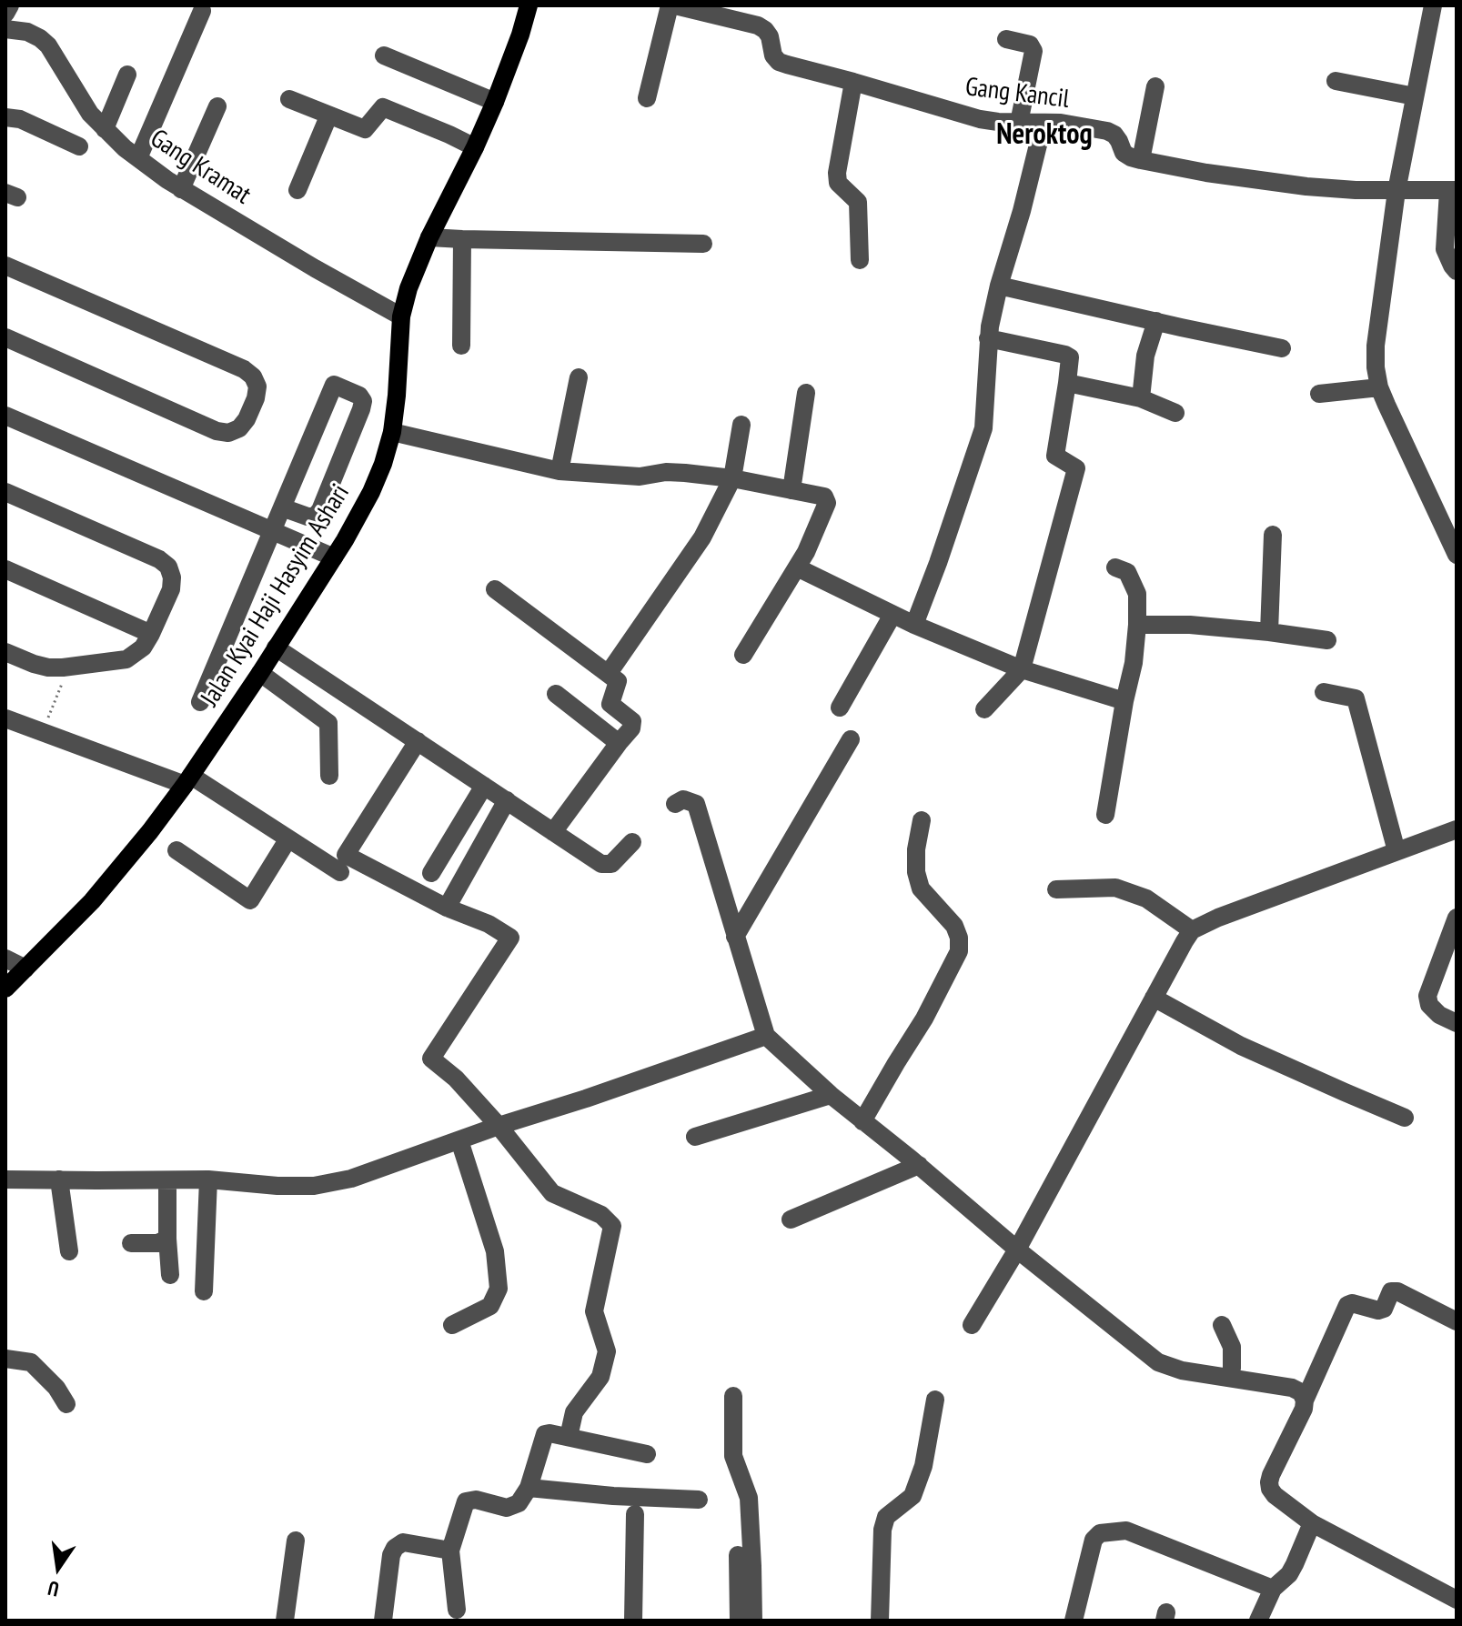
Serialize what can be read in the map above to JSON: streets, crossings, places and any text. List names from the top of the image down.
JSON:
{
  "streets": {
    "main road": ["Jalan Kyai Haji Hasyim Ashari"],
    "street": ["Gang Kancil", "Gang Kramat"]
  },
  "crossings": [
    ["Gang Kramat", "Jalan Kyai Haji Hasyim Ashari"]
  ],
  "districts": ["Neroktog"],
  "north": "bottom"
}
